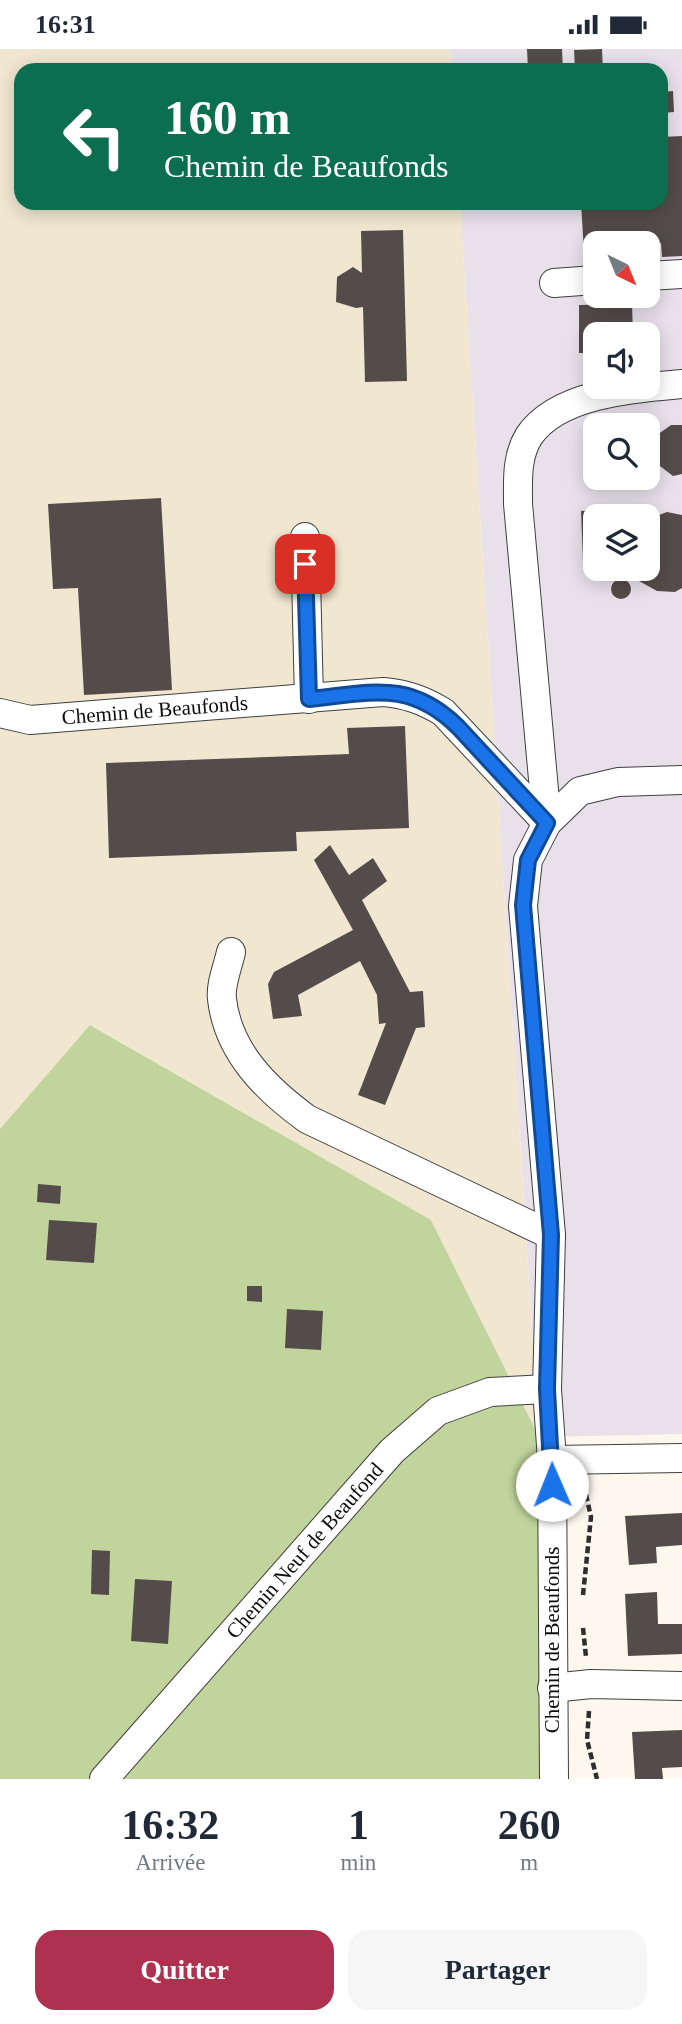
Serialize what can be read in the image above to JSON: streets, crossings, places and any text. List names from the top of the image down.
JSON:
{
  "streets": {
    "street": ["Chemin de Beaufonds", "Chemin Neuf de Beaufond"]
  },
  "crossings": [
    ["Chemin de Beaufonds", "Chemin Neuf de Beaufond"]
  ],
  "north": "bottom right",
  "page": {
    "status": "16:31",
    "turn": ["160 m", "Chemin de Beaufonds"],
    "eta": [
      "16:32",
      "Arrivée",
      "1",
      "min",
      "260",
      "m"
    ],
    "buttons": ["Quitter", "Partager"]
  }
}
